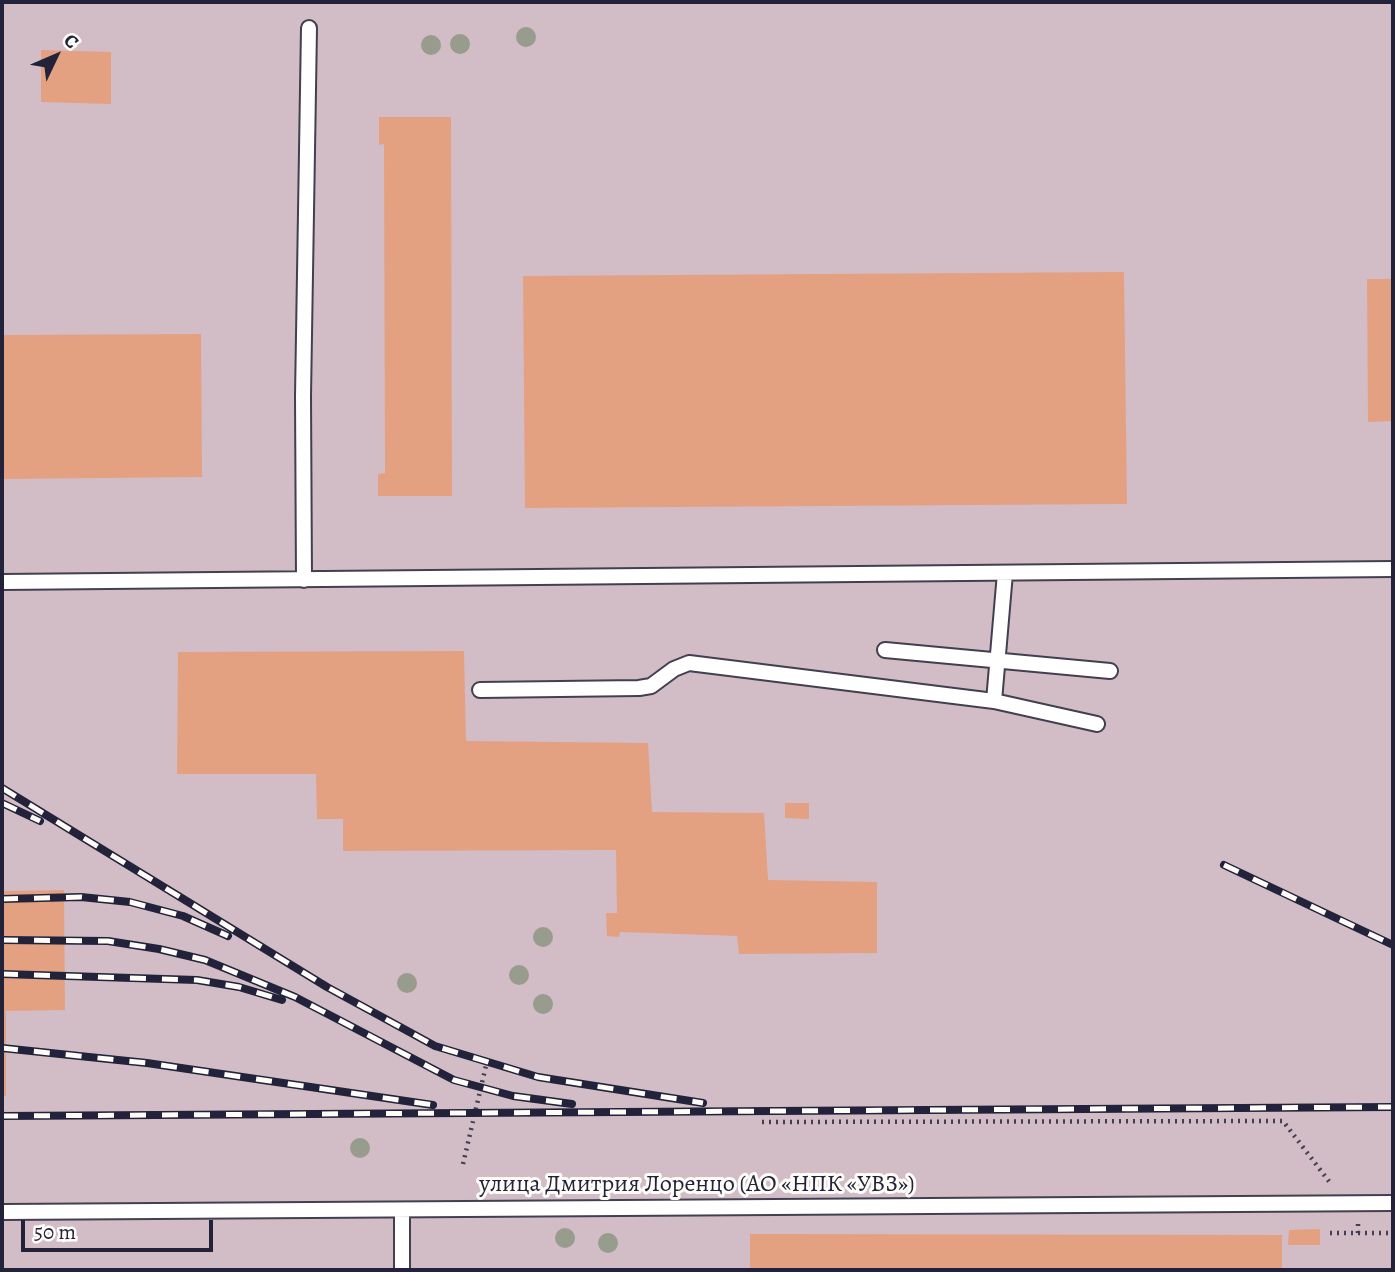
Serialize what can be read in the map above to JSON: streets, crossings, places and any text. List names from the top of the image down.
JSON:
{
  "streets": {
    "lane": ["улица Дмитрия Лоренцо (АО «НПК «УВЗ»)"]
  },
  "scale_bar": "50 m",
  "north": "top right"
}
